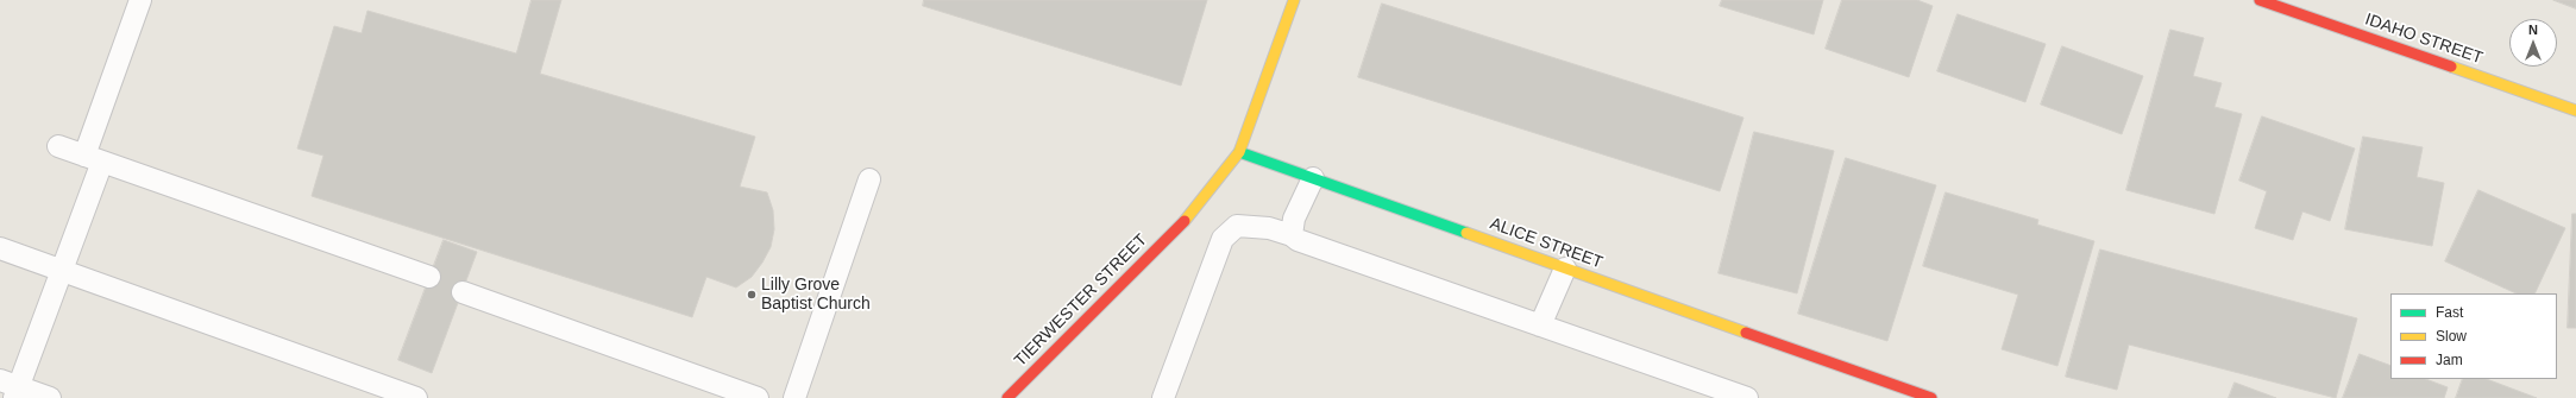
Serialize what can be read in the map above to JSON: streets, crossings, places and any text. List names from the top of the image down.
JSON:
{
  "streets": {
    "street": ["IDAHO STREET", "ALICE STREET", "TIERWESTER STREET"]
  },
  "crossings": [
    ["ALICE STREET", "TIERWESTER STREET"]
  ],
  "places": ["Lilly Grove Baptist Church"],
  "legend": ["Fast", "Slow", "Jam"],
  "north": "top"
}
